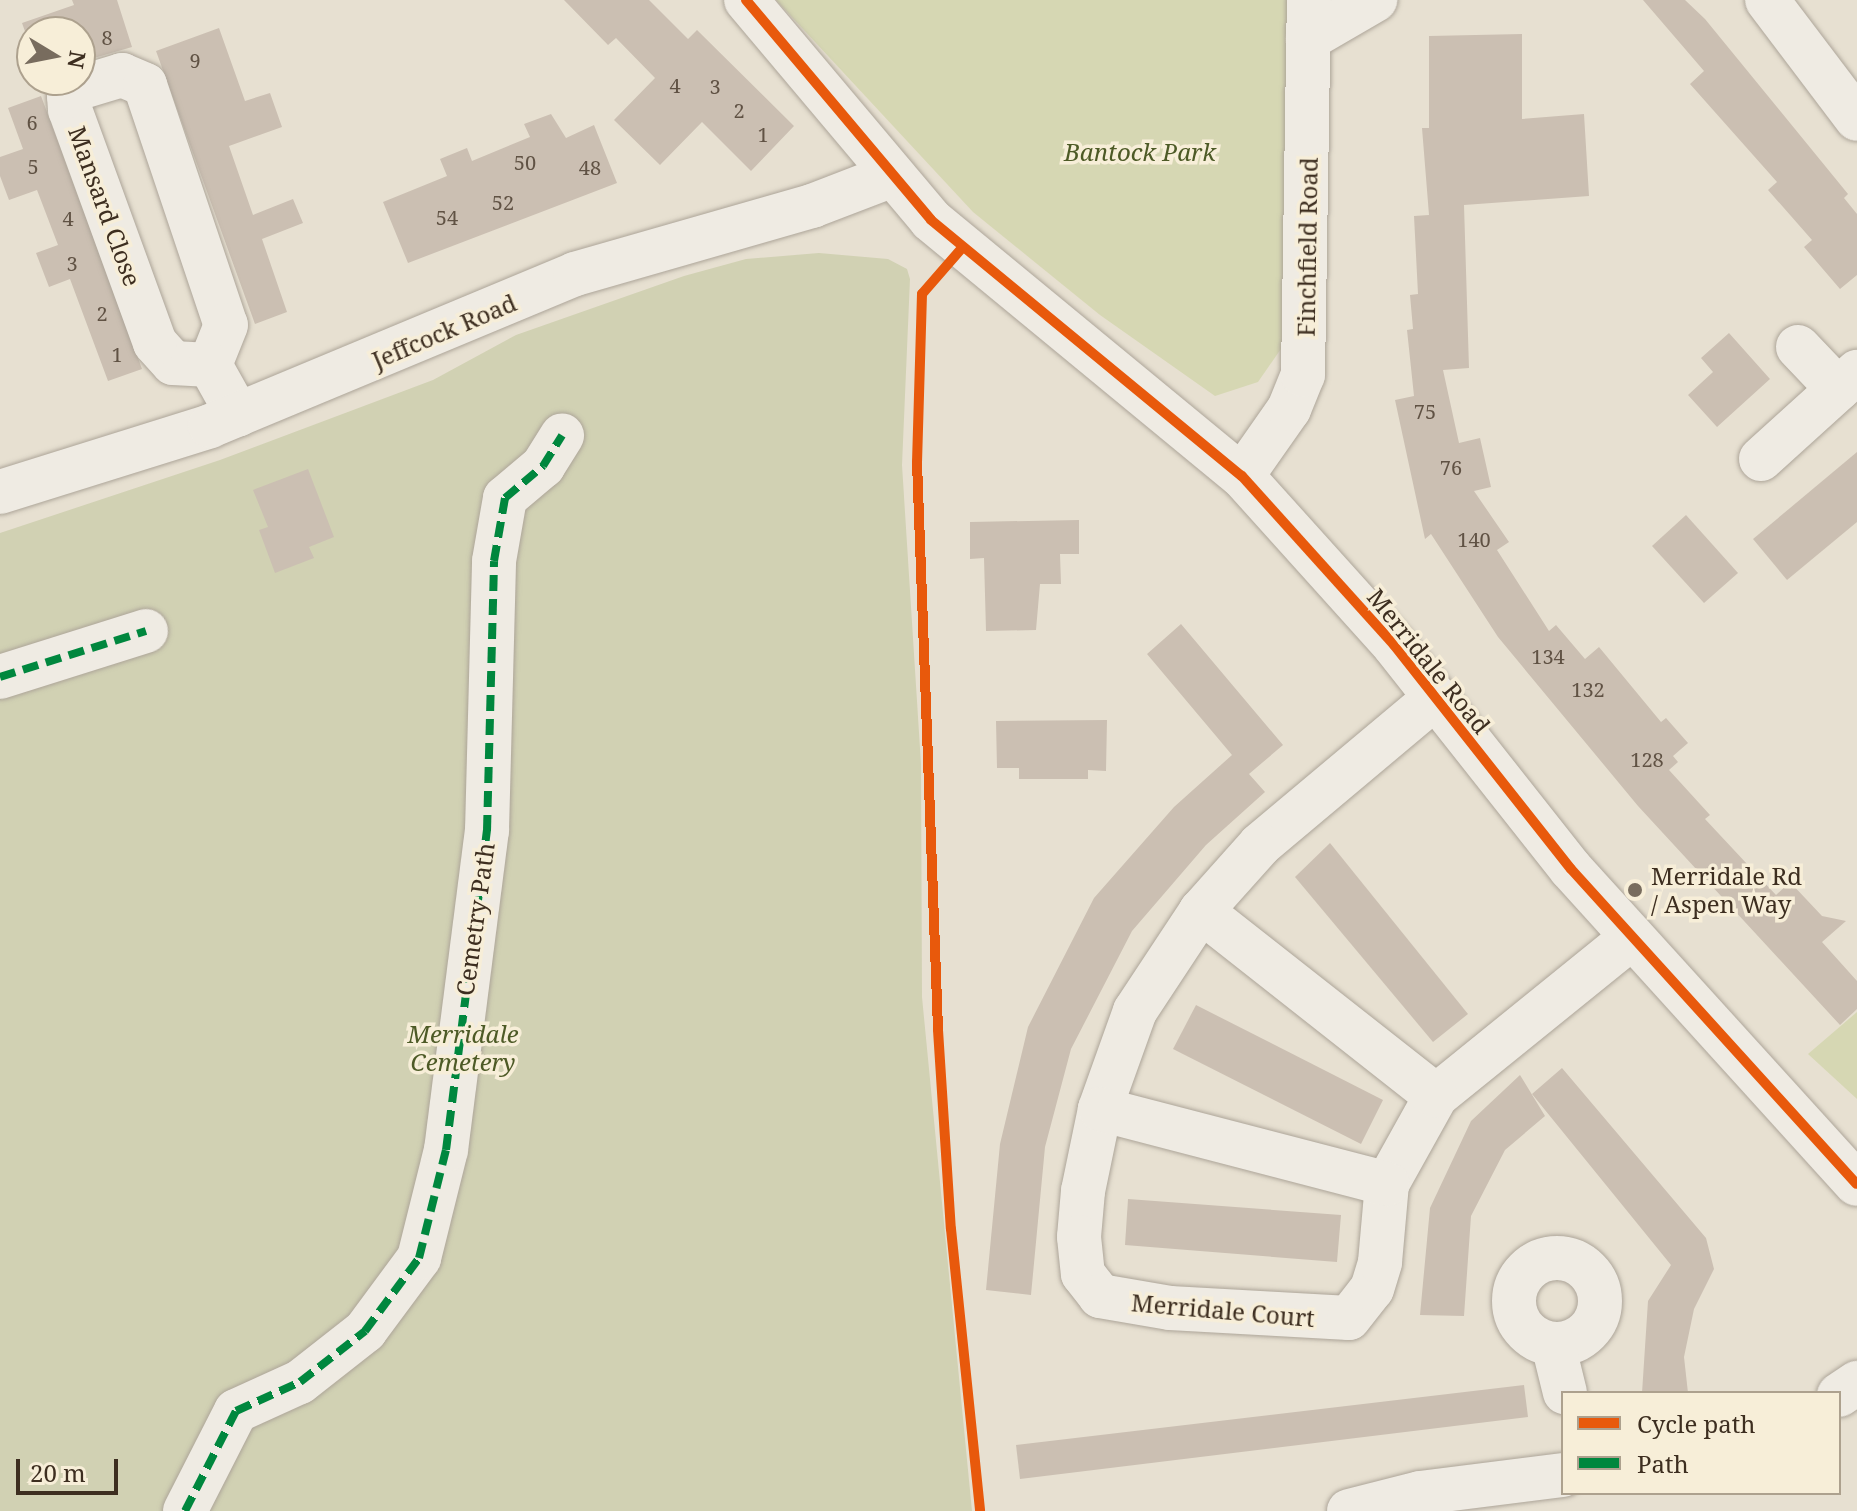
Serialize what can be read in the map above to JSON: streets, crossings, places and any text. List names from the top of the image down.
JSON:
{
  "streets": {
    "street": [
      "Mansard Close",
      "Finchfield Road",
      "Jeffcock Road",
      "Merridale Road",
      "Cemetry Path",
      "Merridale Court"
    ]
  },
  "crossings": [
    ["Finchfield Road", "Merridale Road"],
    ["Jeffcock Road", "Merridale Road"],
    ["Merridale Road", "Merridale Court"]
  ],
  "parks": ["Bantock Park", "Merridale Cemetery"],
  "places": ["Merridale Rd / Aspen Way"],
  "house_numbers": [
    "8",
    "9",
    "4",
    "3",
    "2",
    "6",
    "1",
    "50",
    "5",
    "48",
    "52",
    "54",
    "4",
    "3",
    "2",
    "1",
    "75",
    "76",
    "140",
    "134",
    "132",
    "128"
  ],
  "legend": ["Cycle path", "Path"],
  "scale_bar": "20 m",
  "north": "right"
}
